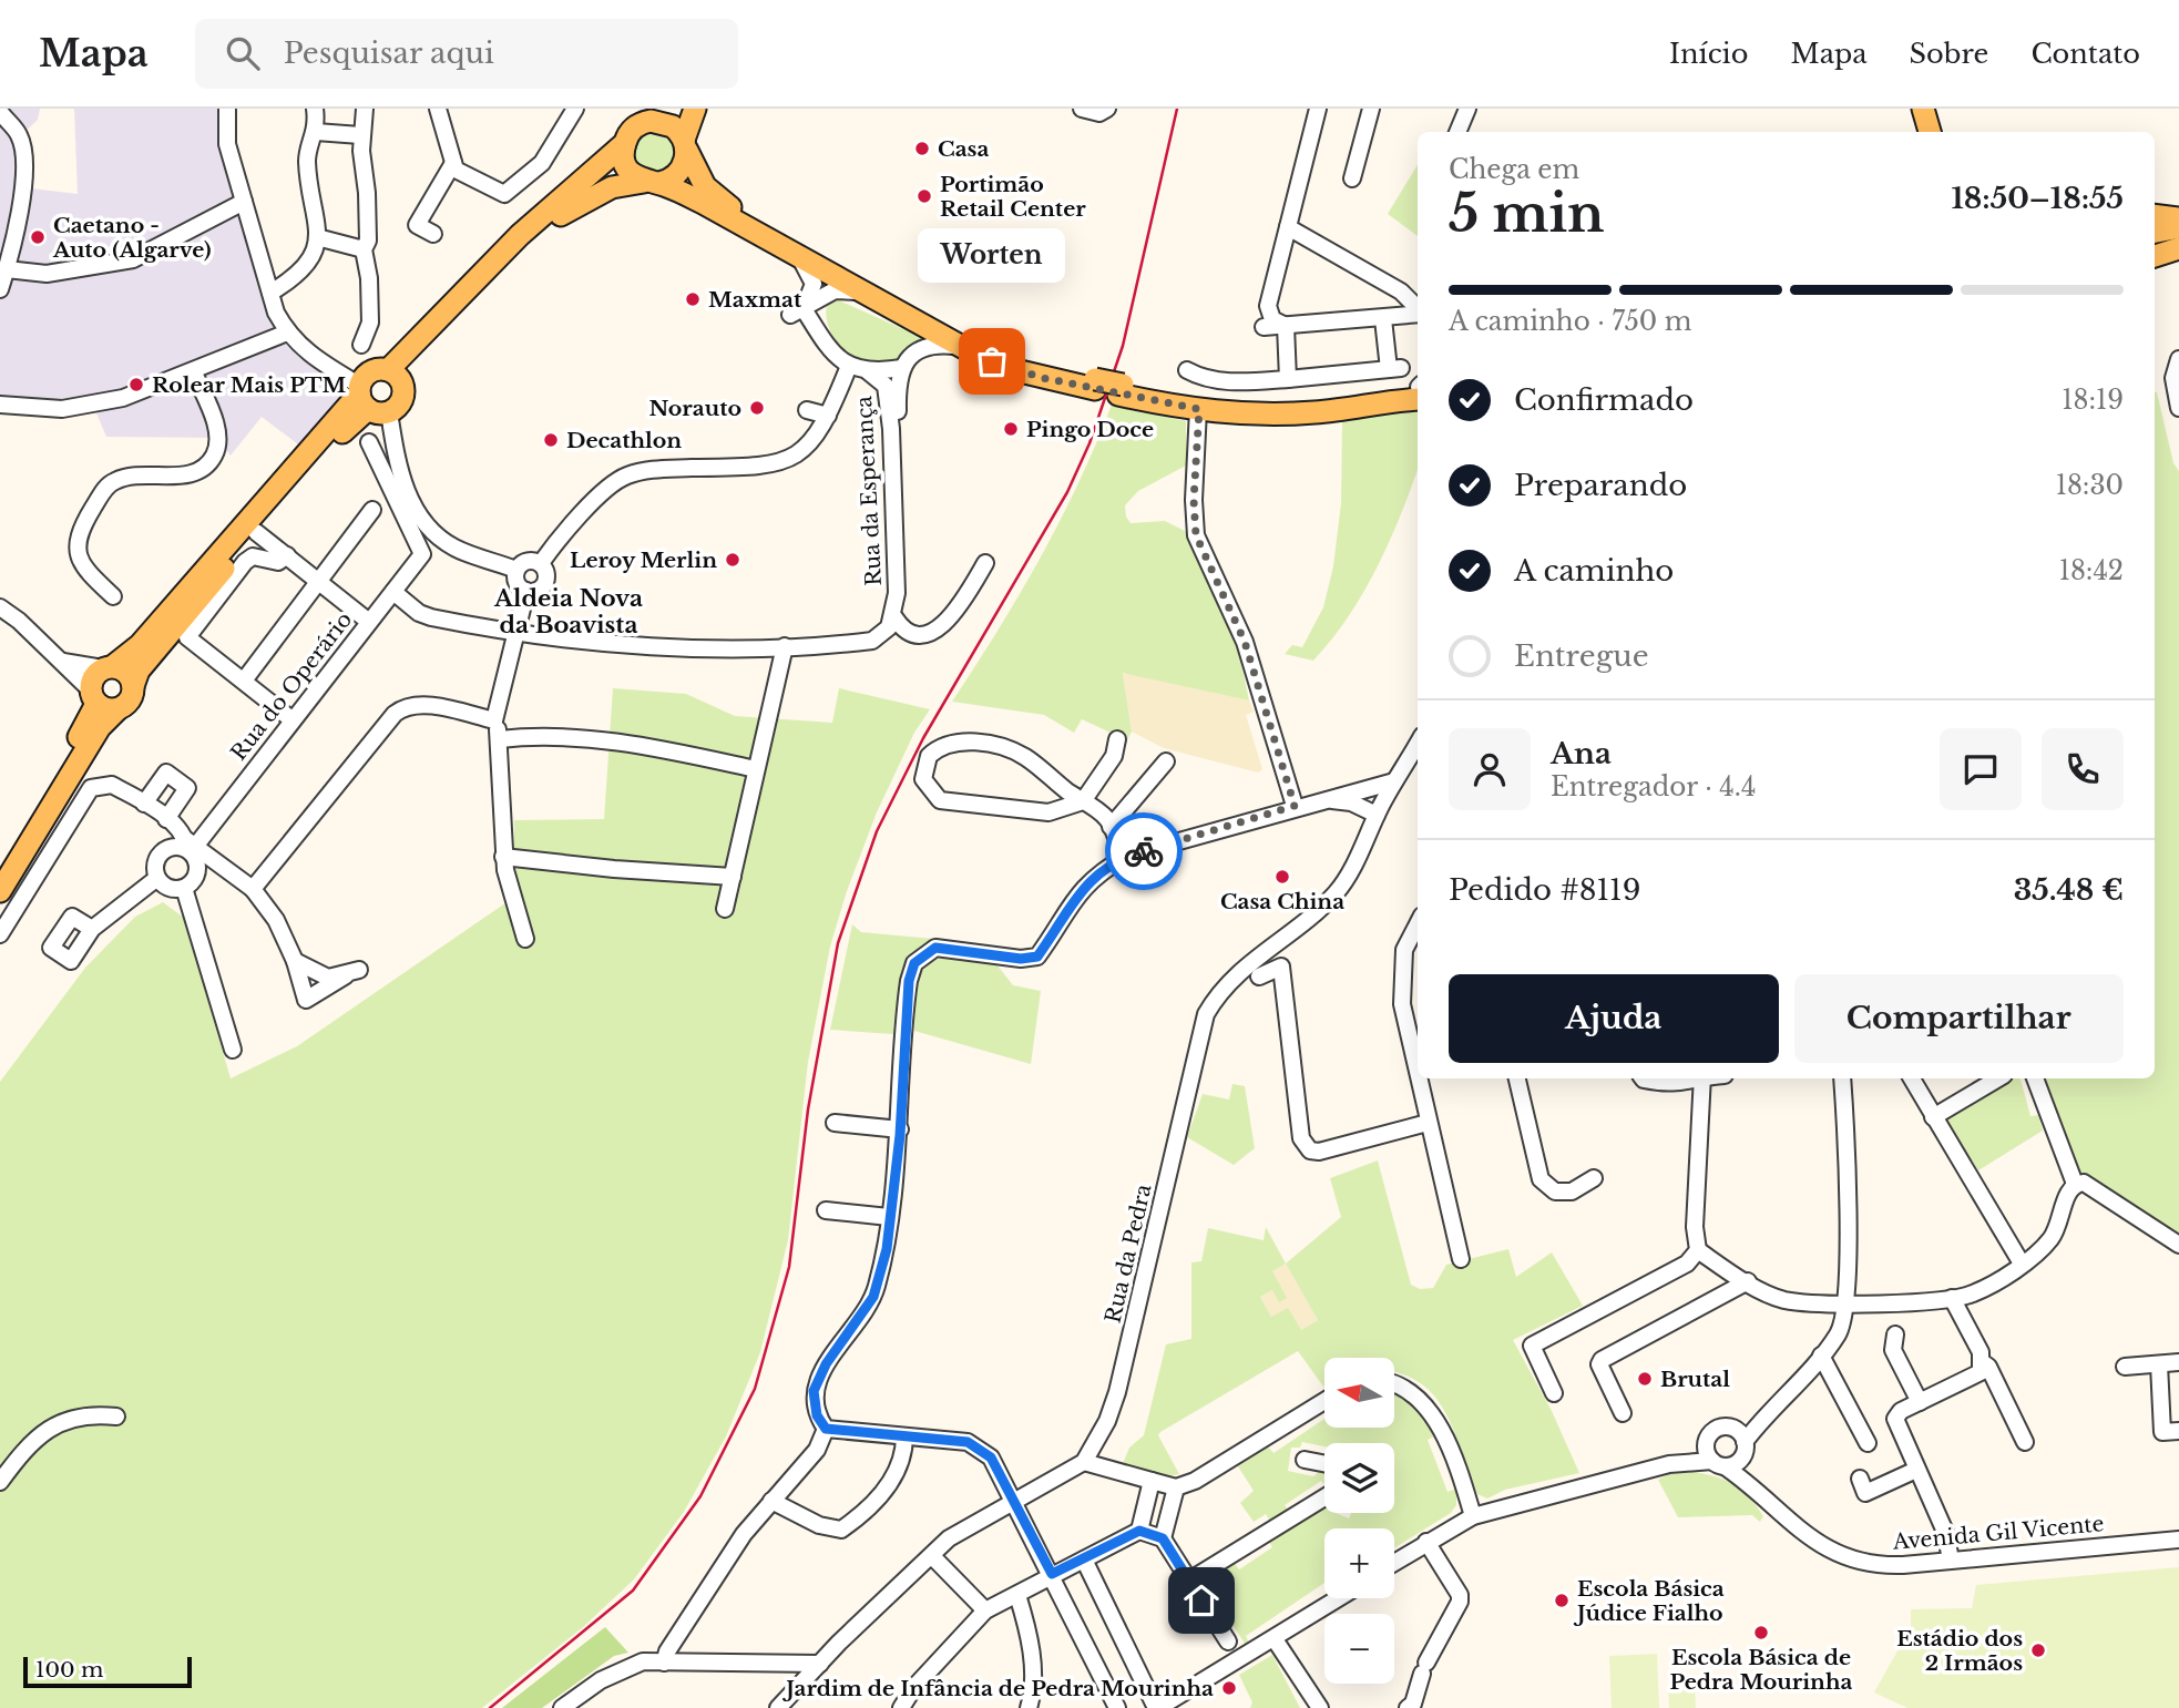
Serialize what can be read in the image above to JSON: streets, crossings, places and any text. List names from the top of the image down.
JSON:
{
  "streets": {
    "street": [
      "Rua da Esperança",
      "Rua do Operário",
      "Rua da Pedra",
      "Avenida Gil Vicente"
    ]
  },
  "districts": ["Aldeia Nova da Boavista"],
  "places": [
    "Casa",
    "Portimão Retail Center",
    "Caetano - Auto (Algarve)",
    "Maxmat",
    "Worten",
    "Rolear Mais PTM",
    "Norauto",
    "Pingo Doce",
    "Decathlon",
    "Leroy Merlin",
    "Casa China",
    "Brutal",
    "Escola Básica Júdice Fialho",
    "Escola Básica de Pedra Mourinha",
    "Estádio dos 2 Irmãos",
    "Jardim de Infância de Pedra Mourinha"
  ],
  "scale_bar": "100 m",
  "north": "left",
  "page": {
    "header": "Mapa",
    "search": "Pesquisar aqui",
    "nav": [
      "Início",
      "Mapa",
      "Sobre",
      "Contato"
    ],
    "heading": ["5 min", "Chega em", "18:50–18:55"],
    "panel": [
      "Ana",
      "Entregador · 4.4",
      "Pedido #8119",
      "35.48 €"
    ],
    "bubble": "Worten",
    "bar": "A caminho · 750 m",
    "list": [
      ["Confirmado", "18:19"],
      ["Preparando", "18:30"],
      ["A caminho", "18:42"],
      "Entregue"
    ],
    "buttons": ["Ajuda", "Compartilhar"],
    "map_buttons": ["+", "−"],
    "scale": "100 m"
  }
}
